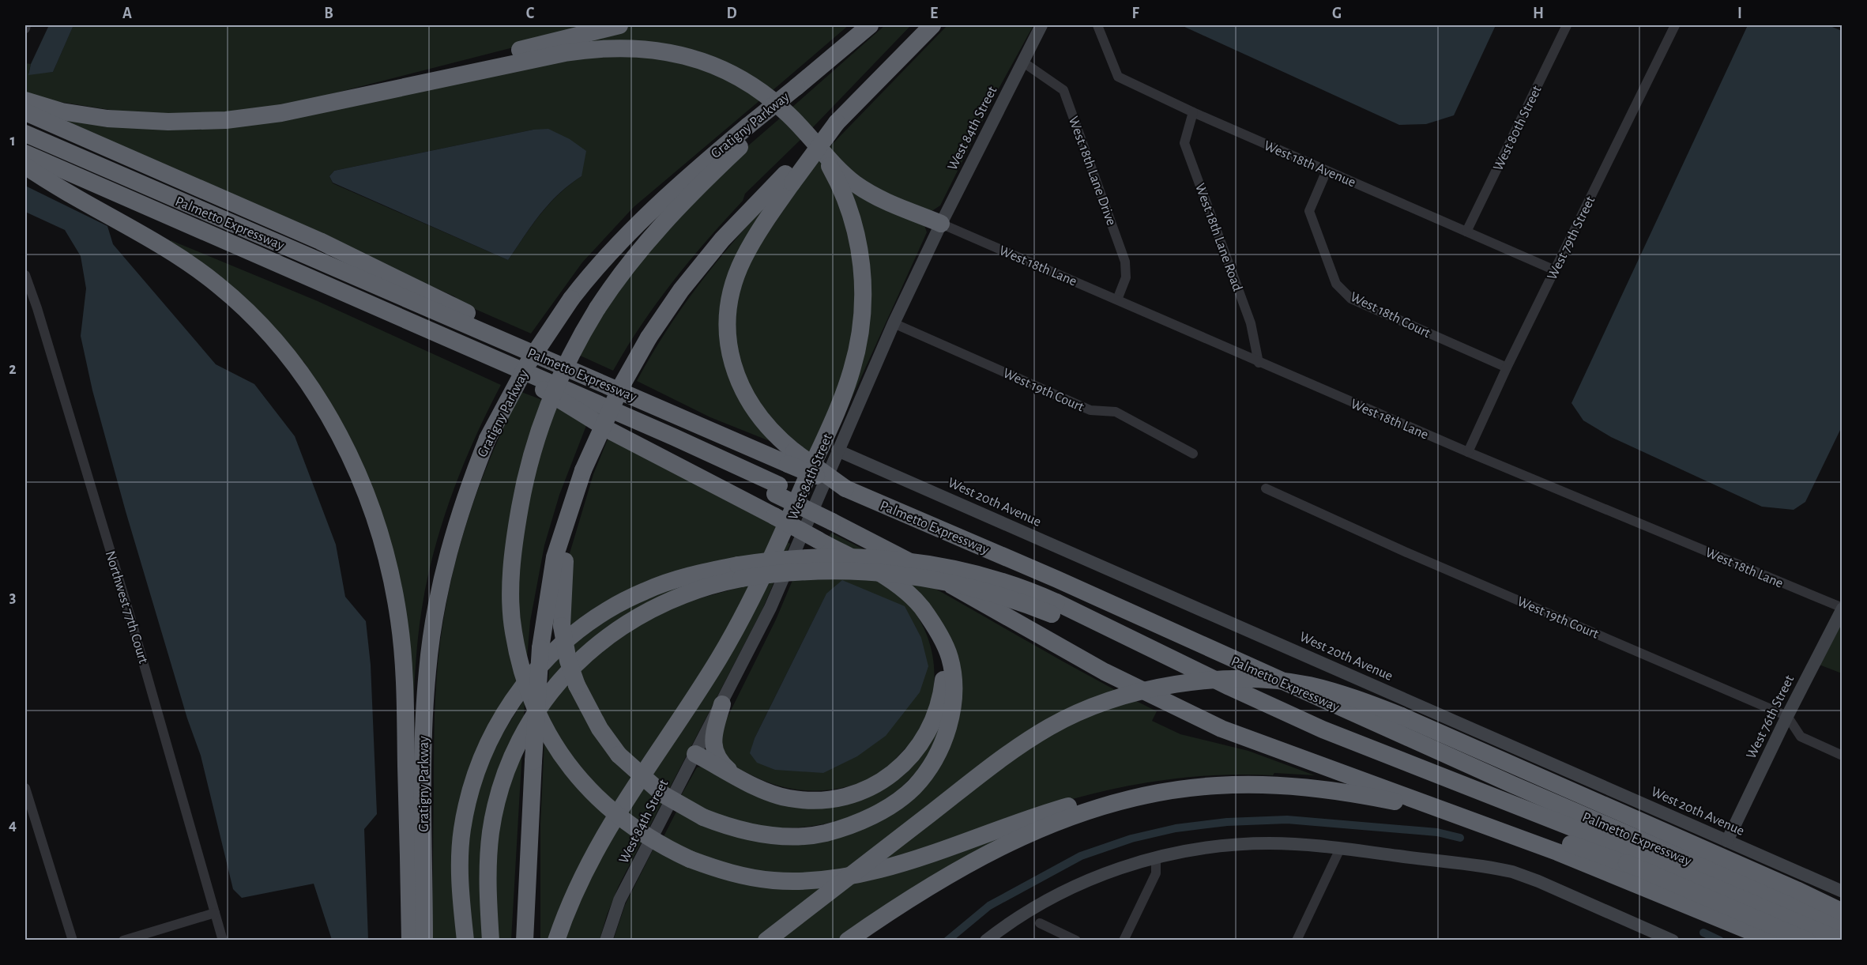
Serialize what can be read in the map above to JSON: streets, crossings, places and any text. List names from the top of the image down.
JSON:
{
  "streets": {
    "highway": ["Gratigny Parkway", "Palmetto Expressway"],
    "street": [
      "West 84th Street",
      "West 80th Street",
      "West 18th Avenue",
      "West 18th Lane Drive",
      "West 18th Lane Road",
      "West 79th Street",
      "West 18th Lane",
      "West 18th Court",
      "West 19th Court",
      "West 20th Avenue",
      "Northwest 77th Court",
      "West 76th Street"
    ]
  },
  "crossings": [
    ["West 84th Street", "West 18th Lane Drive"],
    ["West 84th Street", "West 18th Lane"],
    ["West 84th Street", "West 19th Court"],
    ["West 84th Street", "West 20th Avenue"],
    ["West 80th Street", "West 18th Avenue"],
    ["West 18th Avenue", "West 18th Lane Road"],
    ["West 18th Avenue", "West 79th Street"],
    ["West 18th Avenue", "West 18th Court"],
    ["West 18th Lane Drive", "West 18th Lane"],
    ["West 18th Lane Road", "West 18th Lane"],
    ["West 79th Street", "West 18th Lane"],
    ["West 79th Street", "West 18th Court"],
    ["West 18th Lane", "West 76th Street"],
    ["West 19th Court", "West 76th Street"],
    ["West 20th Avenue", "West 76th Street"]
  ],
  "grid": {
    "columns": [
      "A",
      "B",
      "C",
      "D",
      "E",
      "F",
      "G",
      "H",
      "I"
    ],
    "rows": [
      "1",
      "2",
      "3",
      "4"
    ]
  }
}
